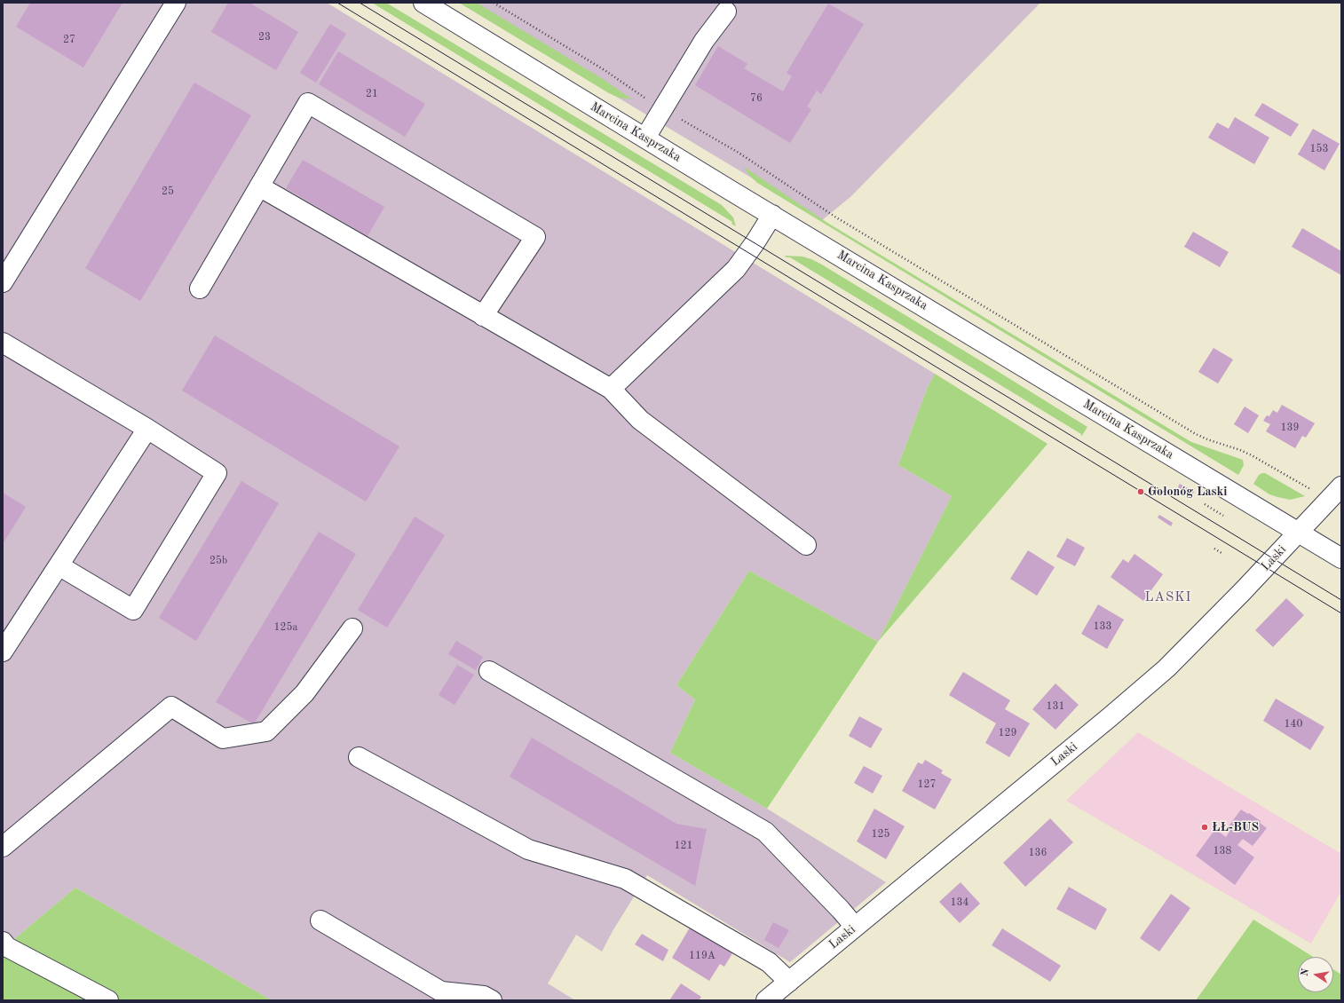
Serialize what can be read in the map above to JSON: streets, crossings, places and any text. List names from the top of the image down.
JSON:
{
  "streets": {
    "street": ["Marcina Kasprzaka", "Laski"]
  },
  "crossings": [
    ["Marcina Kasprzaka", "Laski"]
  ],
  "districts": ["LASKI"],
  "places": ["Gołonóg Laski", "ŁŁ-BUS"],
  "house_numbers": [
    "23",
    "27",
    "21",
    "76",
    "153",
    "25",
    "139",
    "25b",
    "133",
    "125a",
    "131",
    "140",
    "129",
    "127",
    "125",
    "121",
    "138",
    "136",
    "134",
    "119A"
  ],
  "north": "left"
}
